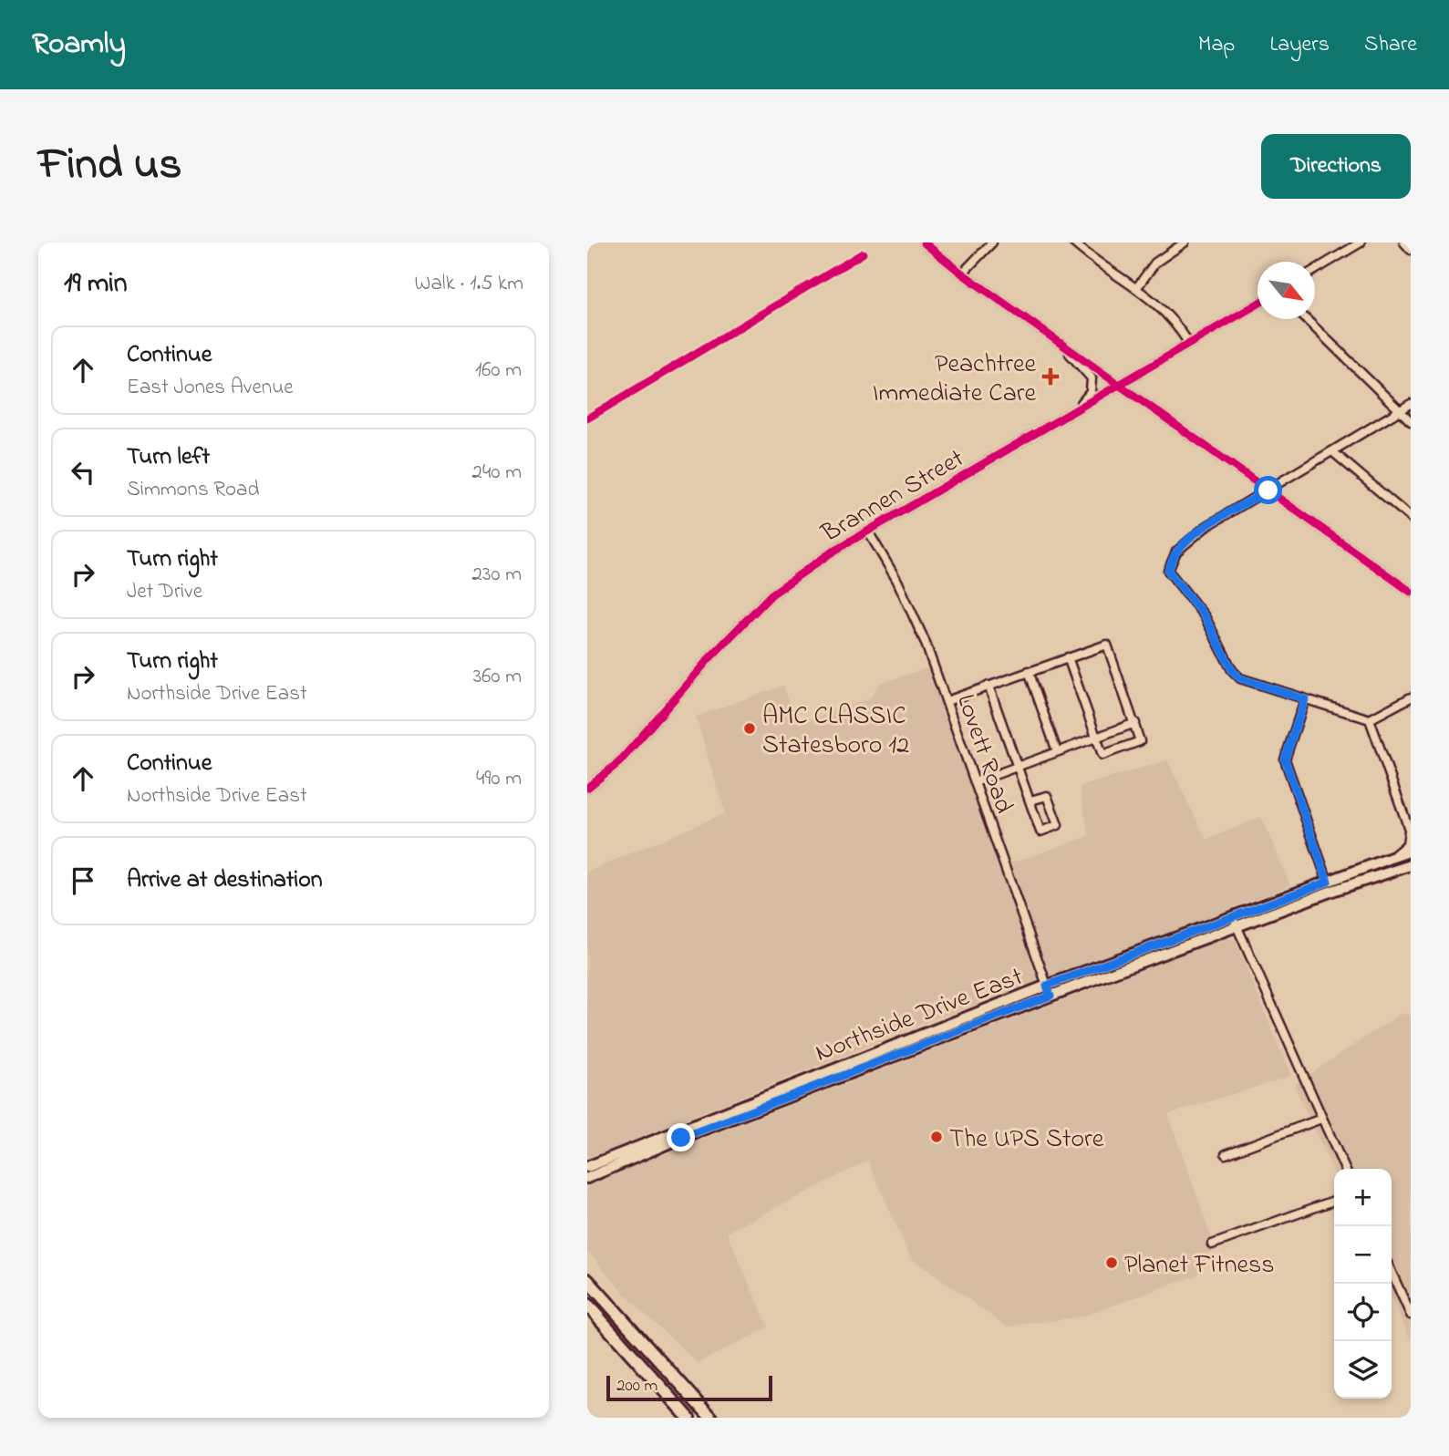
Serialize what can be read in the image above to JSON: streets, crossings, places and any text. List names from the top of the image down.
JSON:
{
  "streets": {
    "main road": ["Northside Drive East"],
    "street": ["Brannen Street", "Lovett Road"]
  },
  "crossings": [
    ["Brannen Street", "Lovett Road"],
    ["Lovett Road", "Northside Drive East"]
  ],
  "places": {
    "health": ["Peachtree Immediate Care"],
    "other": ["AMC CLASSIC Statesboro 12", "The UPS Store", "Planet Fitness"]
  },
  "scale_bar": "200 m",
  "north": "bottom right",
  "page": {
    "header": "Roamly",
    "nav": ["Map", "Layers", "Share"],
    "title": "Find us",
    "buttons": "Directions",
    "heading": ["19 min", "Walk · 1.5 km"],
    "list": [
      ["Continue", "East Jones Avenue", "160 m"],
      ["Turn left", "Simmons Road", "240 m"],
      ["Turn right", "Jet Drive", "230 m"],
      ["Turn right", "Northside Drive East", "360 m"],
      ["Continue", "Northside Drive East", "490 m"],
      "Arrive at destination"
    ],
    "map_buttons": ["+", "−"],
    "scale": "200 m"
  }
}
